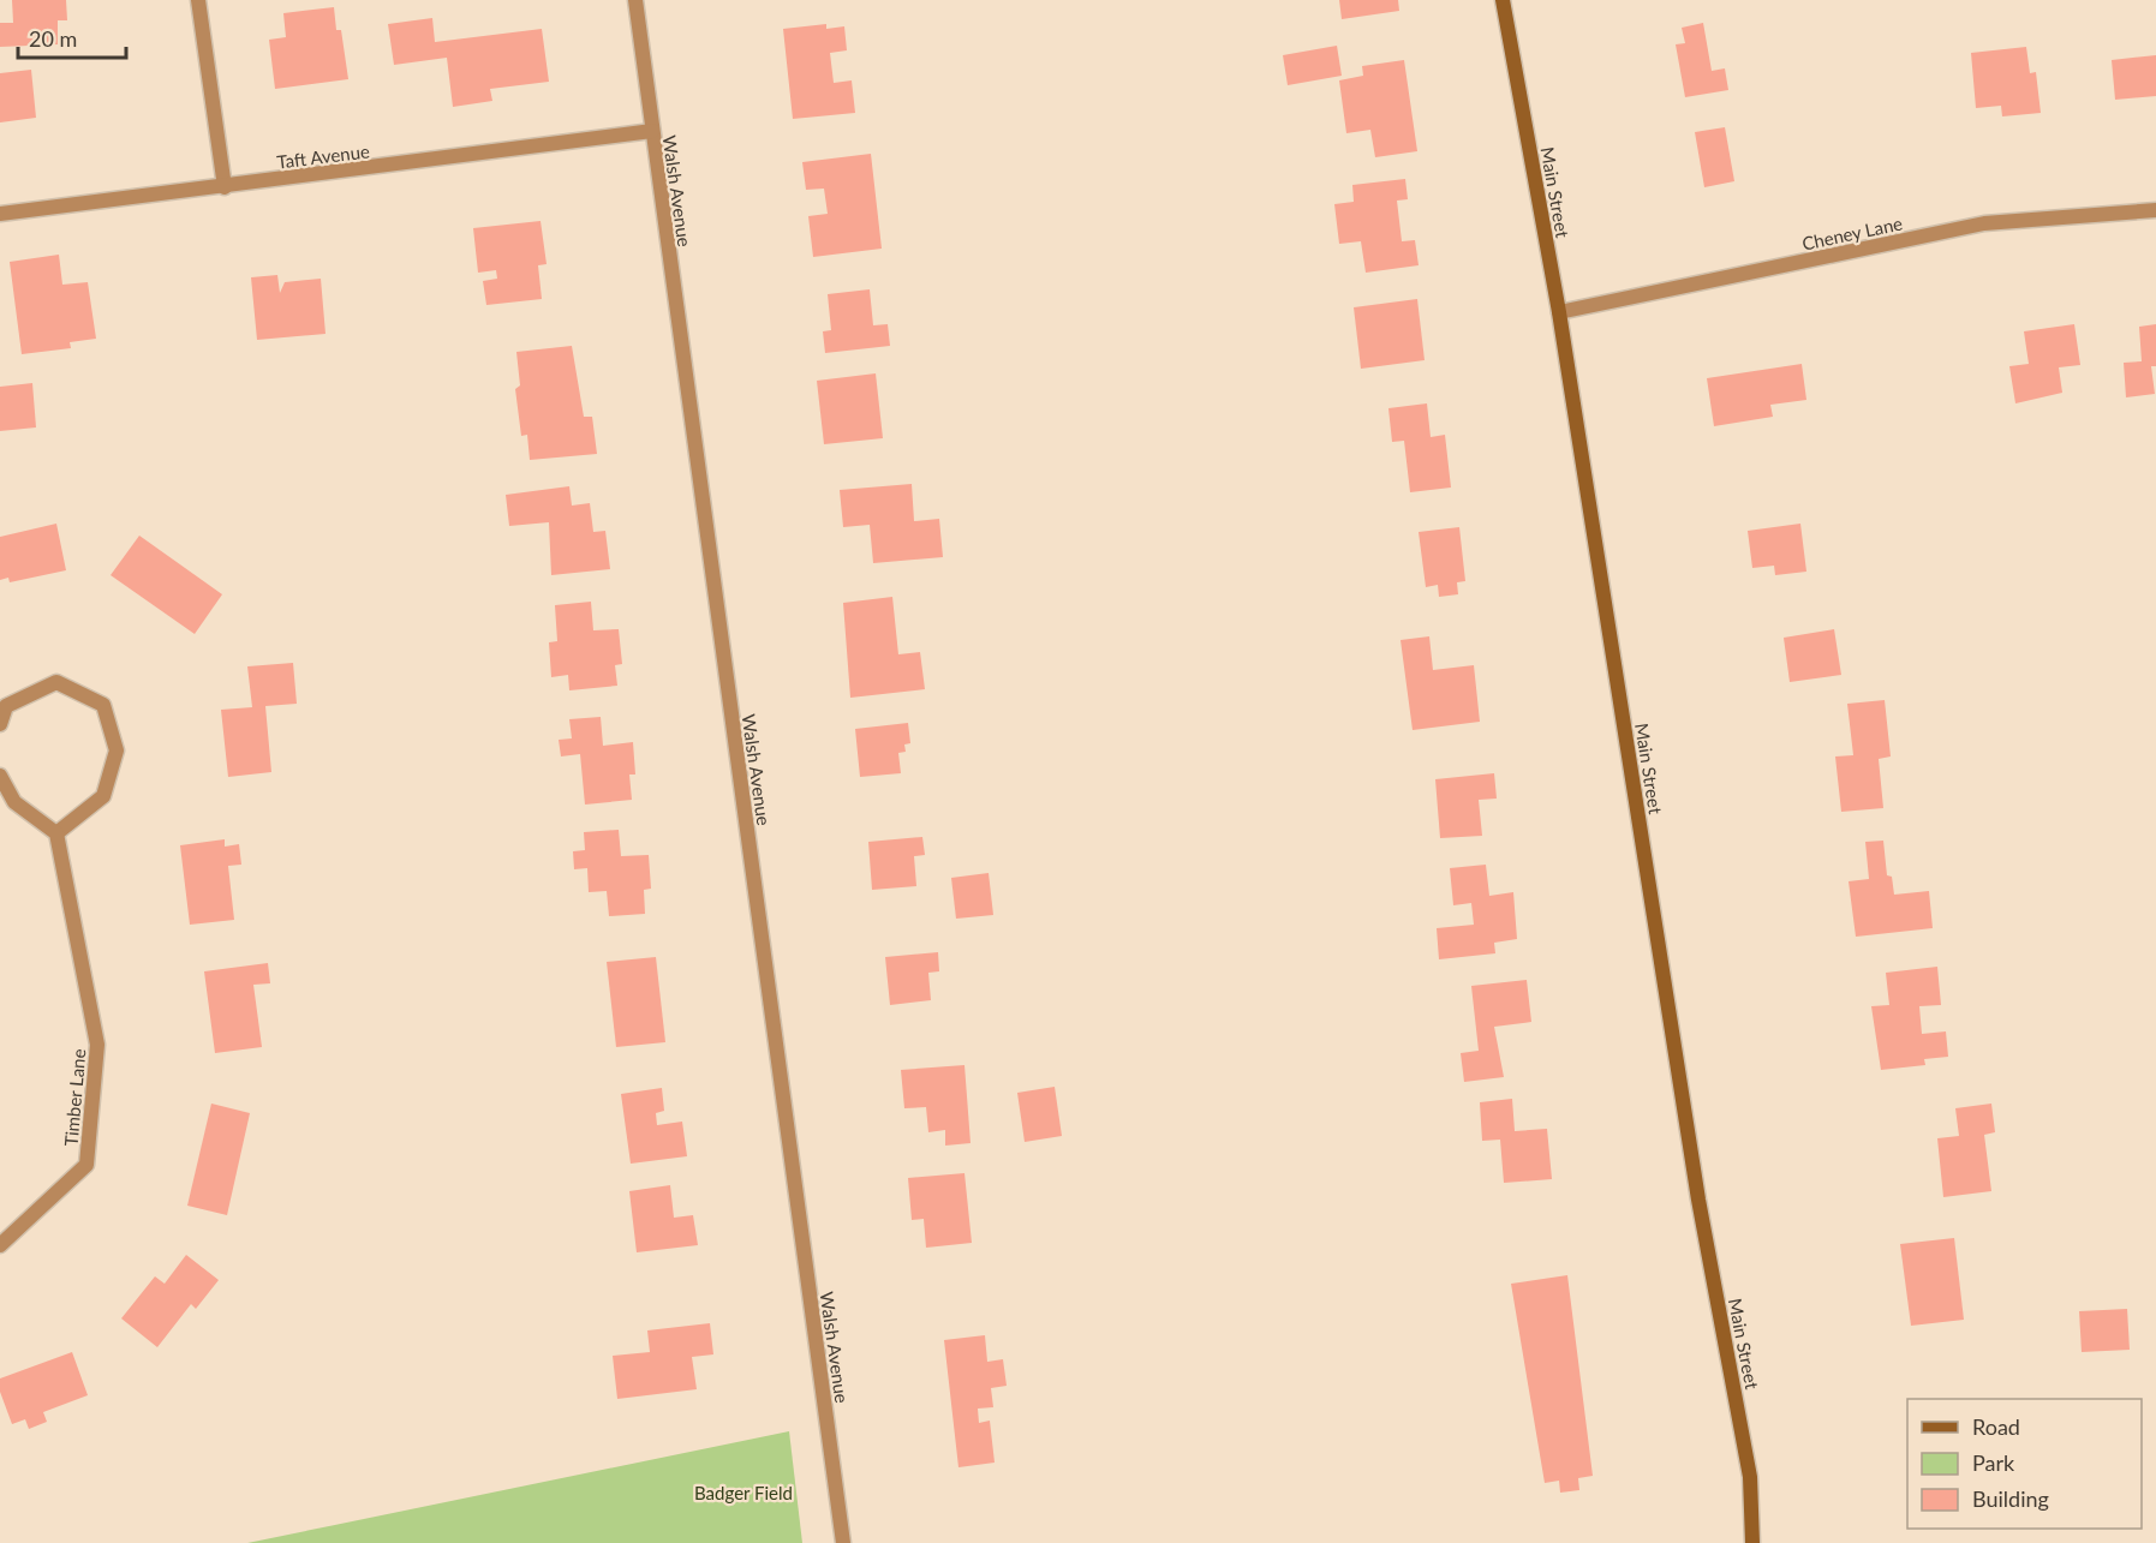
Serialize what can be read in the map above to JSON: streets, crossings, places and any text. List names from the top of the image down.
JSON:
{
  "streets": {
    "main road": ["Main Street"],
    "street": [
      "Taft Avenue",
      "Walsh Avenue",
      "Cheney Lane",
      "Timber Lane"
    ]
  },
  "crossings": [
    ["Taft Avenue", "Walsh Avenue"],
    ["Main Street", "Cheney Lane"]
  ],
  "parks": ["Badger Field"],
  "legend": ["Road", "Park", "Building"],
  "scale_bar": "20 m"
}
